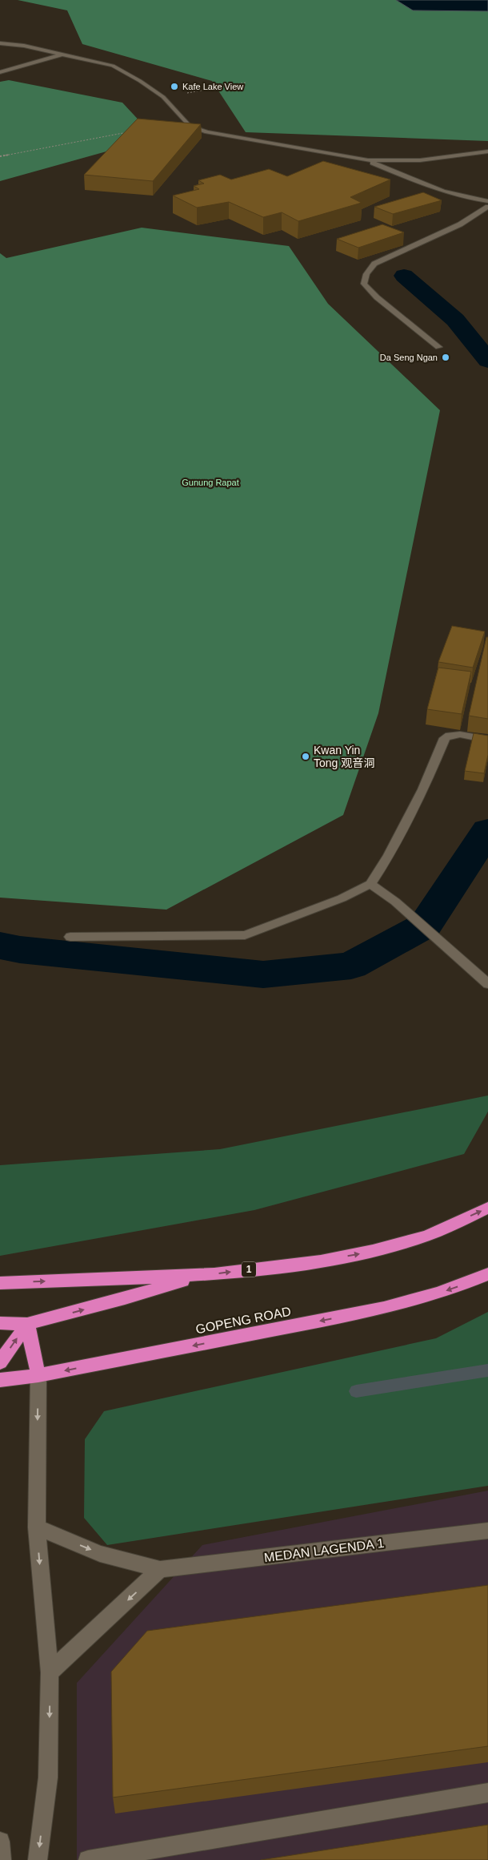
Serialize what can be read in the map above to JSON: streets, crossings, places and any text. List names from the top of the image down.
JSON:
{
  "streets": {
    "highway": ["1", "GOPENG ROAD"],
    "street": ["MEDAN LAGENDA 1"]
  },
  "parks": ["Gunung Rapat"],
  "places": ["Kafe Lake View", "Da Seng Ngan", "Kwan Yin Tong 观音洞"]
}
